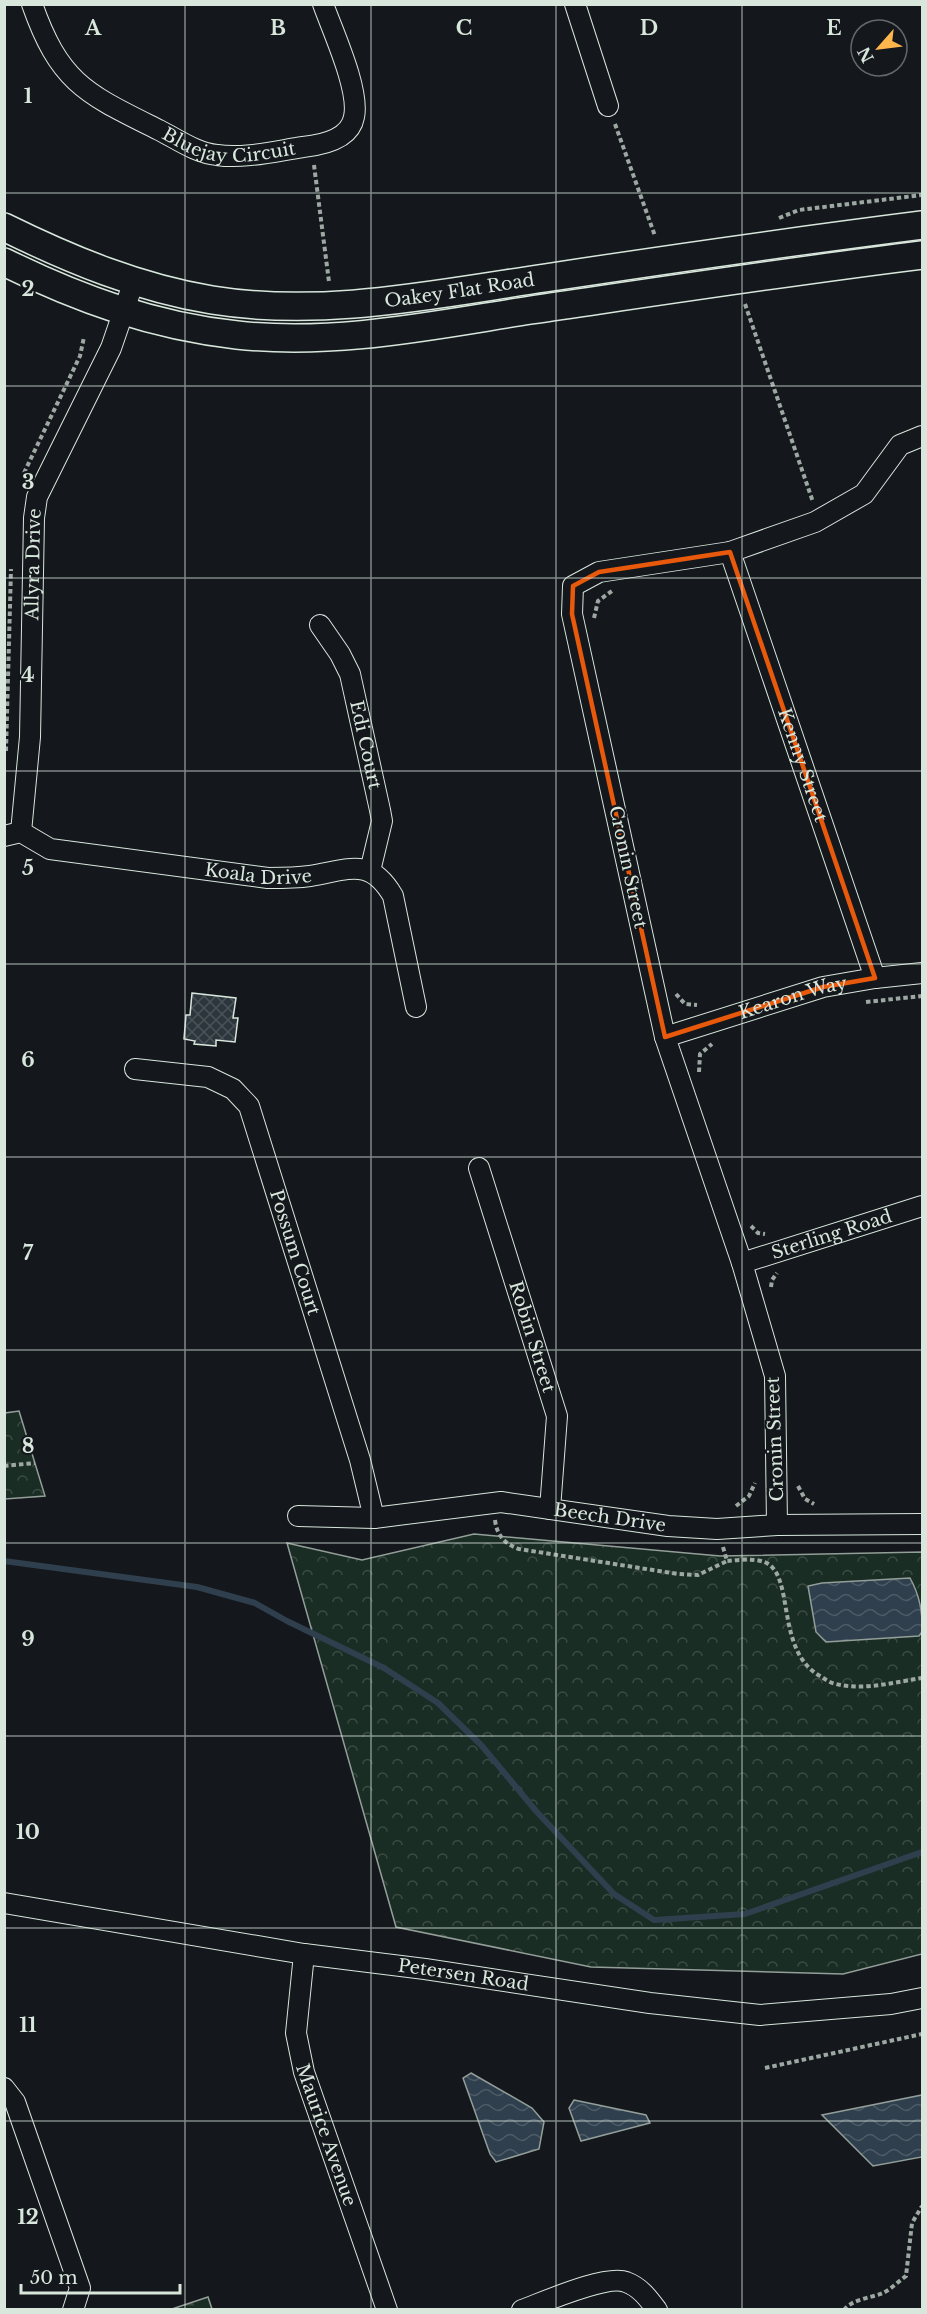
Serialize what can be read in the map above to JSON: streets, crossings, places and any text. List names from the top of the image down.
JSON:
{
  "streets": {
    "main road": ["Oakey Flat Road"],
    "street": [
      "Bluejay Circuit",
      "Allyra Drive",
      "Edi Court",
      "Kenny Street",
      "Cronin Street",
      "Koala Drive",
      "Kearon Way",
      "Sterling Road",
      "Possum Court",
      "Robin Street",
      "Beech Drive",
      "Petersen Road",
      "Maurice Avenue"
    ]
  },
  "crossings": [
    ["Oakey Flat Road", "Allyra Drive"],
    ["Allyra Drive", "Koala Drive"],
    ["Edi Court", "Koala Drive"],
    ["Kenny Street", "Cronin Street"],
    ["Kenny Street", "Kearon Way"],
    ["Cronin Street", "Kearon Way"],
    ["Cronin Street", "Sterling Road"],
    ["Cronin Street", "Beech Drive"],
    ["Possum Court", "Beech Drive"],
    ["Robin Street", "Beech Drive"],
    ["Petersen Road", "Maurice Avenue"]
  ],
  "scale_bar": "50 m",
  "north": "bottom left",
  "grid": {
    "columns": [
      "A",
      "B",
      "C",
      "D",
      "E"
    ],
    "rows": [
      "1",
      "2",
      "3",
      "4",
      "5",
      "6",
      "7",
      "8",
      "9",
      "10",
      "11",
      "12"
    ]
  }
}
